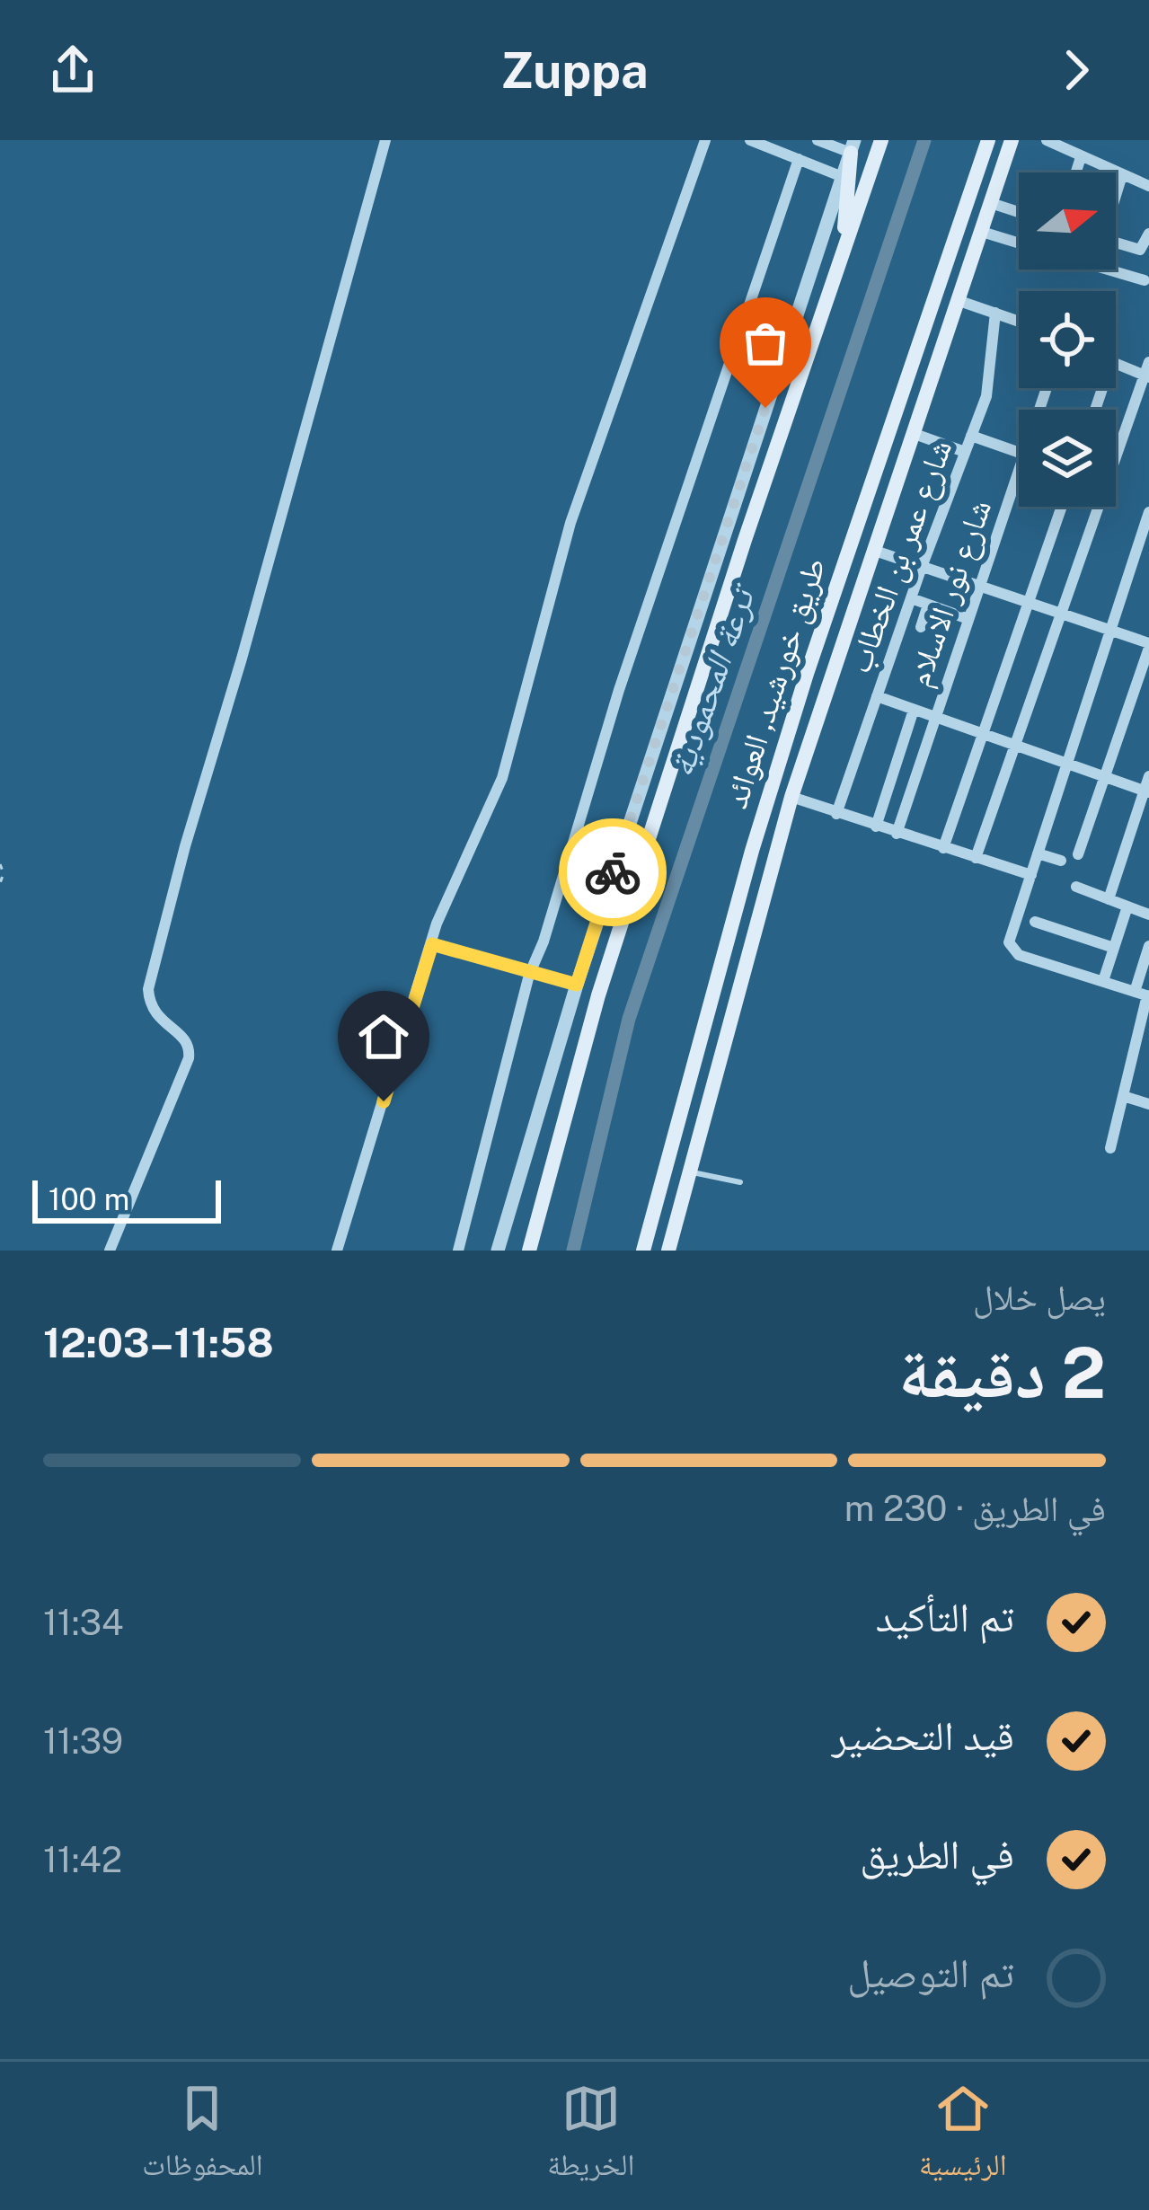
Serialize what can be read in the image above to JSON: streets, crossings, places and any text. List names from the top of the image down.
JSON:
{
  "streets": {
    "main road": ["طريق خورشيد, العوائد"],
    "street": ["شارع عمر بن الخطاب", "شارع نور الاسلام"]
  },
  "water": ["ترعة المحمودية"],
  "scale_bar": "100 m",
  "north": "right",
  "page": {
    "header": "Zuppa",
    "scale": "100 m",
    "heading": ["2 دقيقة", "يصل خلال", "11:58–12:03"],
    "bar": "في الطريق · 230 m",
    "list": [
      ["تم التأكيد", "11:34"],
      ["قيد التحضير", "11:39"],
      ["في الطريق", "11:42"],
      "تم التوصيل"
    ],
    "tabs": ["الرئيسية", "الخريطة", "المحفوظات"]
  }
}
